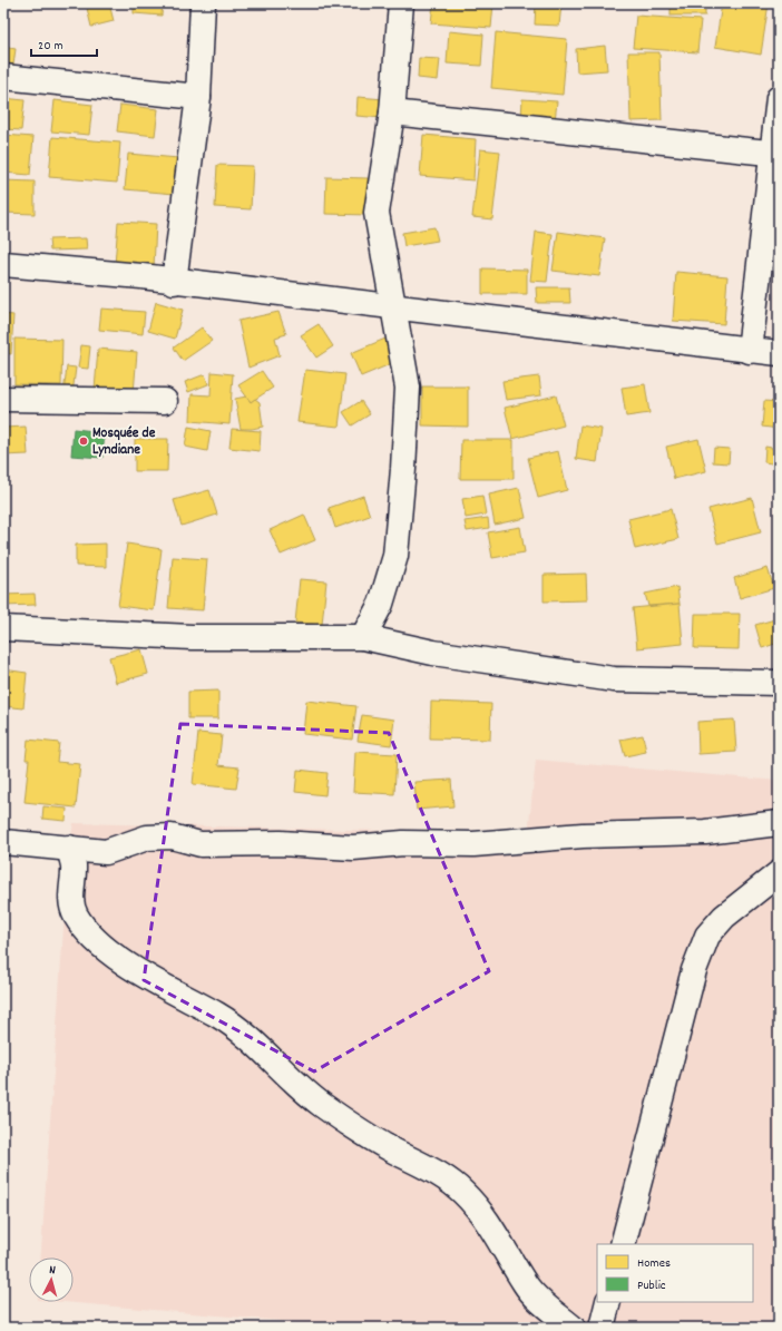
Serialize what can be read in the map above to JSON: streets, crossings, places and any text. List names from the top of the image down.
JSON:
{
  "places": ["Mosquée de Lyndiane"],
  "legend": ["Homes", "Public"],
  "scale_bar": "20 m",
  "north": "top"
}
